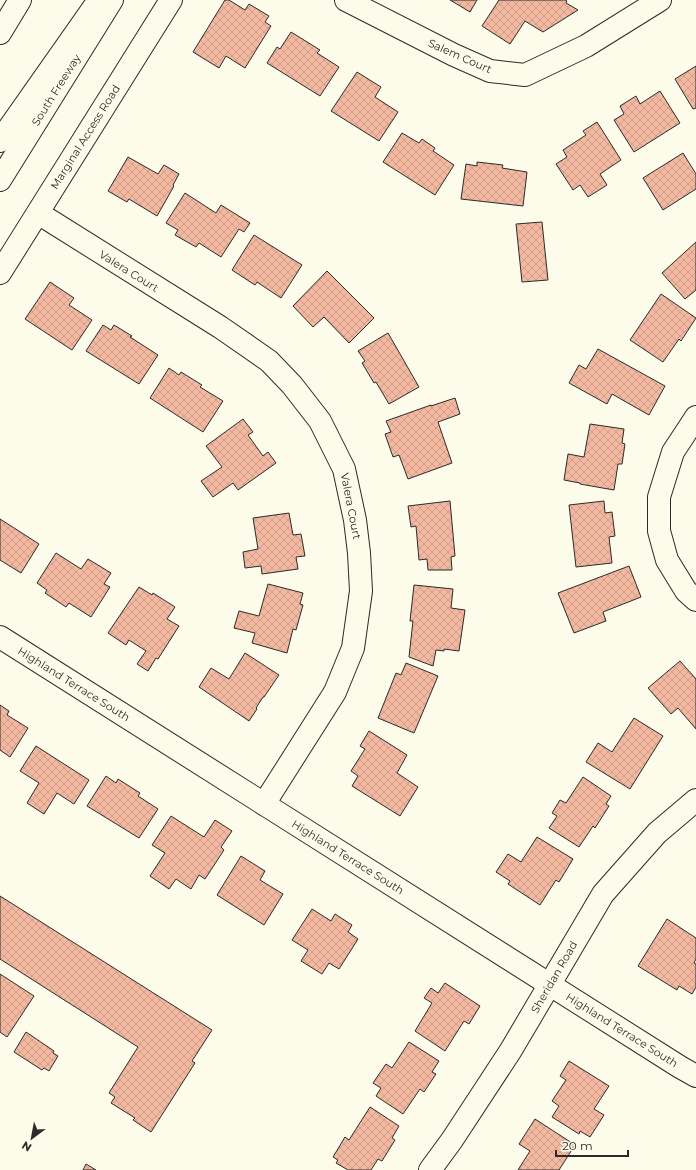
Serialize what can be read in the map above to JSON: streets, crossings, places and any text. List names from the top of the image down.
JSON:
{
  "streets": {
    "main road": [
      "Salem Court",
      "South Freeway",
      "Marginal Access Road",
      "Valera Court",
      "Highland Terrace South",
      "Sheridan Road"
    ]
  },
  "crossings": [
    ["Marginal Access Road", "Valera Court"],
    ["Valera Court", "Highland Terrace South"],
    ["Highland Terrace South", "Sheridan Road"]
  ],
  "scale_bar": "20 m",
  "north": "bottom left"
}
